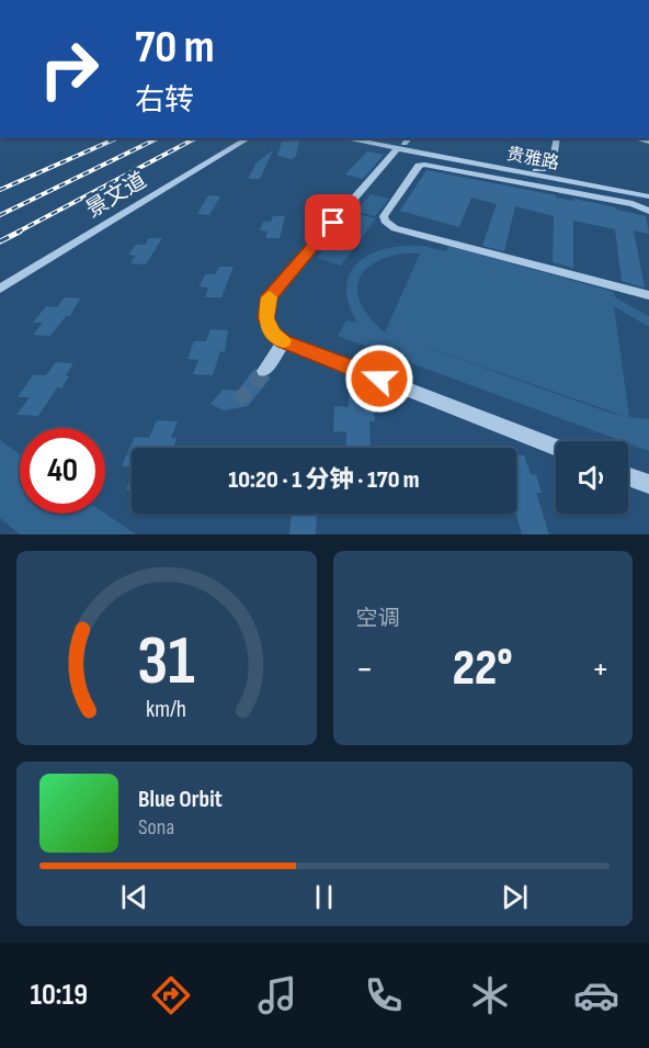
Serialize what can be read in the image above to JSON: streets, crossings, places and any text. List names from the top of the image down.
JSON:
{
  "streets": {
    "street": ["贵雅路", "景文道"]
  },
  "page": {
    "turn": ["70 m", "右转"],
    "limit": "40",
    "trip": "10:20 · 1 分钟 · 170 m",
    "tile": "空调",
    "heat": ["−", "22°", "+"],
    "song": ["Blue Orbit", "Sona"],
    "tabs": "10:19",
    "gauge": ["31", "km/h"]
  }
}
